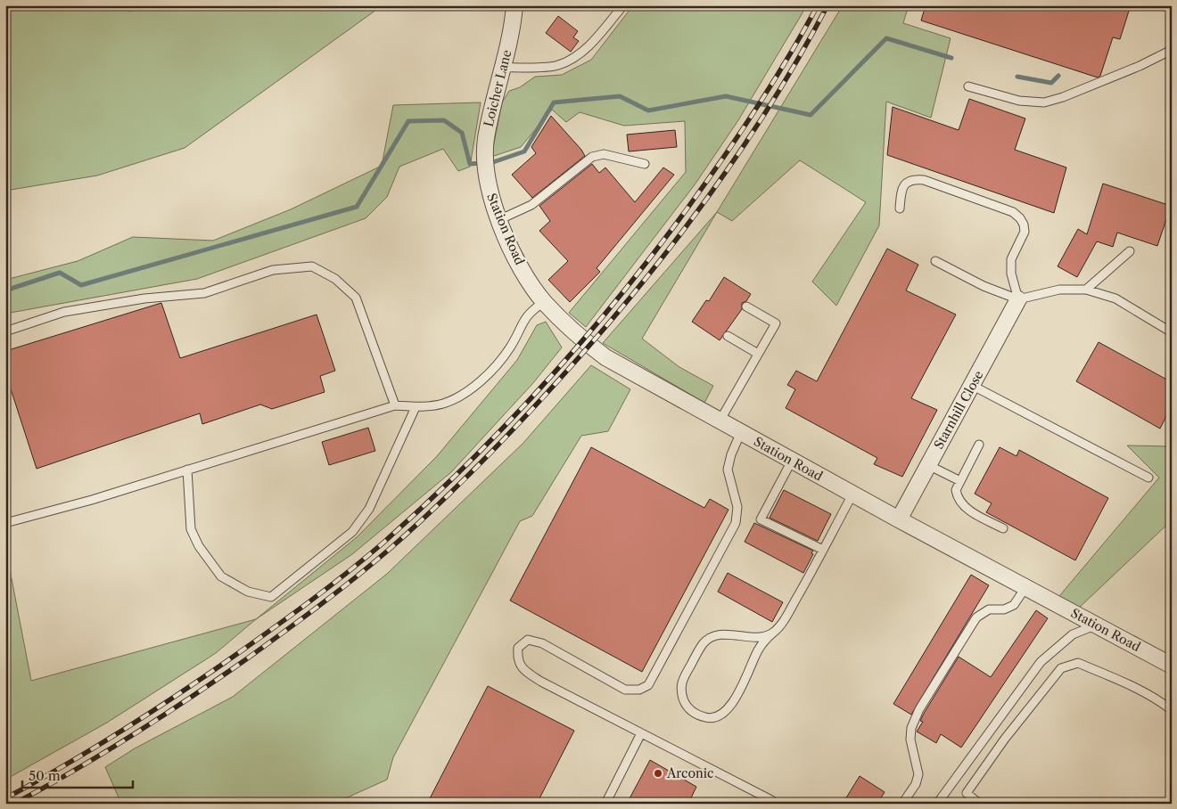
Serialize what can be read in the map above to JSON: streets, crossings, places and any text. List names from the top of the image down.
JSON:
{
  "streets": {
    "street": ["Loicher Lane", "Station Road", "Starnhill Close"]
  },
  "crossings": [
    ["Loicher Lane", "Station Road"],
    ["Station Road", "Starnhill Close"]
  ],
  "places": ["Arconic"],
  "scale_bar": "50 m"
}
